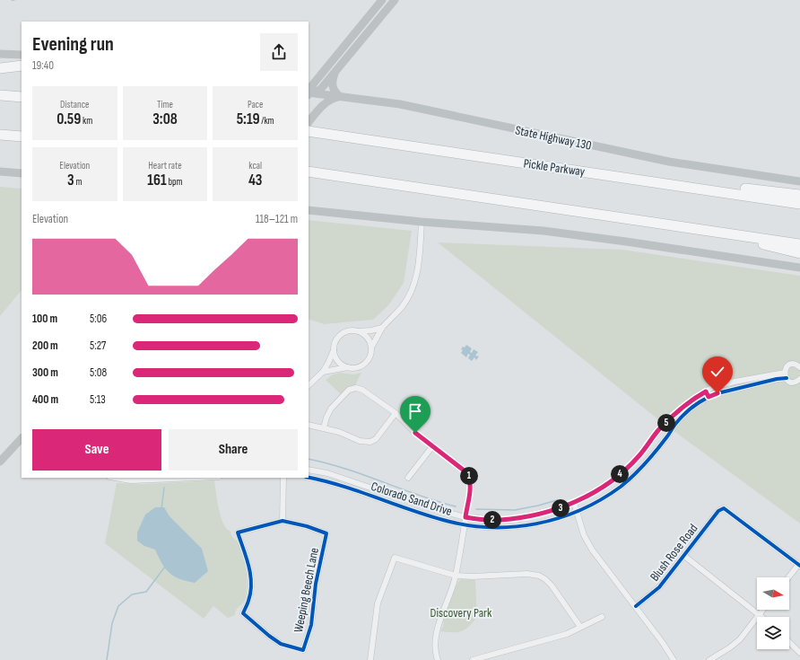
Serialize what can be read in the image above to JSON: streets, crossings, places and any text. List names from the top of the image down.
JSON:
{
  "streets": {
    "highway": ["Pickle Parkway"],
    "main road": ["State Highway 130"],
    "street": ["Colorado Sand Drive", "Blush Rose Road", "Weeping Beech Lane"]
  },
  "parks": ["Discovery Park"],
  "north": "right",
  "page": {
    "heading": ["Evening run", "19:40"],
    "stats": [
      ["Distance", "0.59 km"],
      ["Time", "3:08"],
      ["Pace", "5:19 /km"],
      ["Elevation", "3 m"],
      ["Heart rate", "161 bpm"],
      ["kcal", "43"]
    ],
    "chart": ["Elevation", "118–121 m"],
    "list": [
      {
        "name": "100 m",
        "note": "5:06"
      },
      {
        "name": "200 m",
        "note": "5:27"
      },
      {
        "name": "300 m",
        "note": "5:08"
      },
      {
        "name": "400 m",
        "note": "5:13"
      }
    ],
    "pins": [
      "5",
      "4",
      "1",
      "3",
      "2"
    ],
    "buttons": ["Save", "Share"]
  }
}
